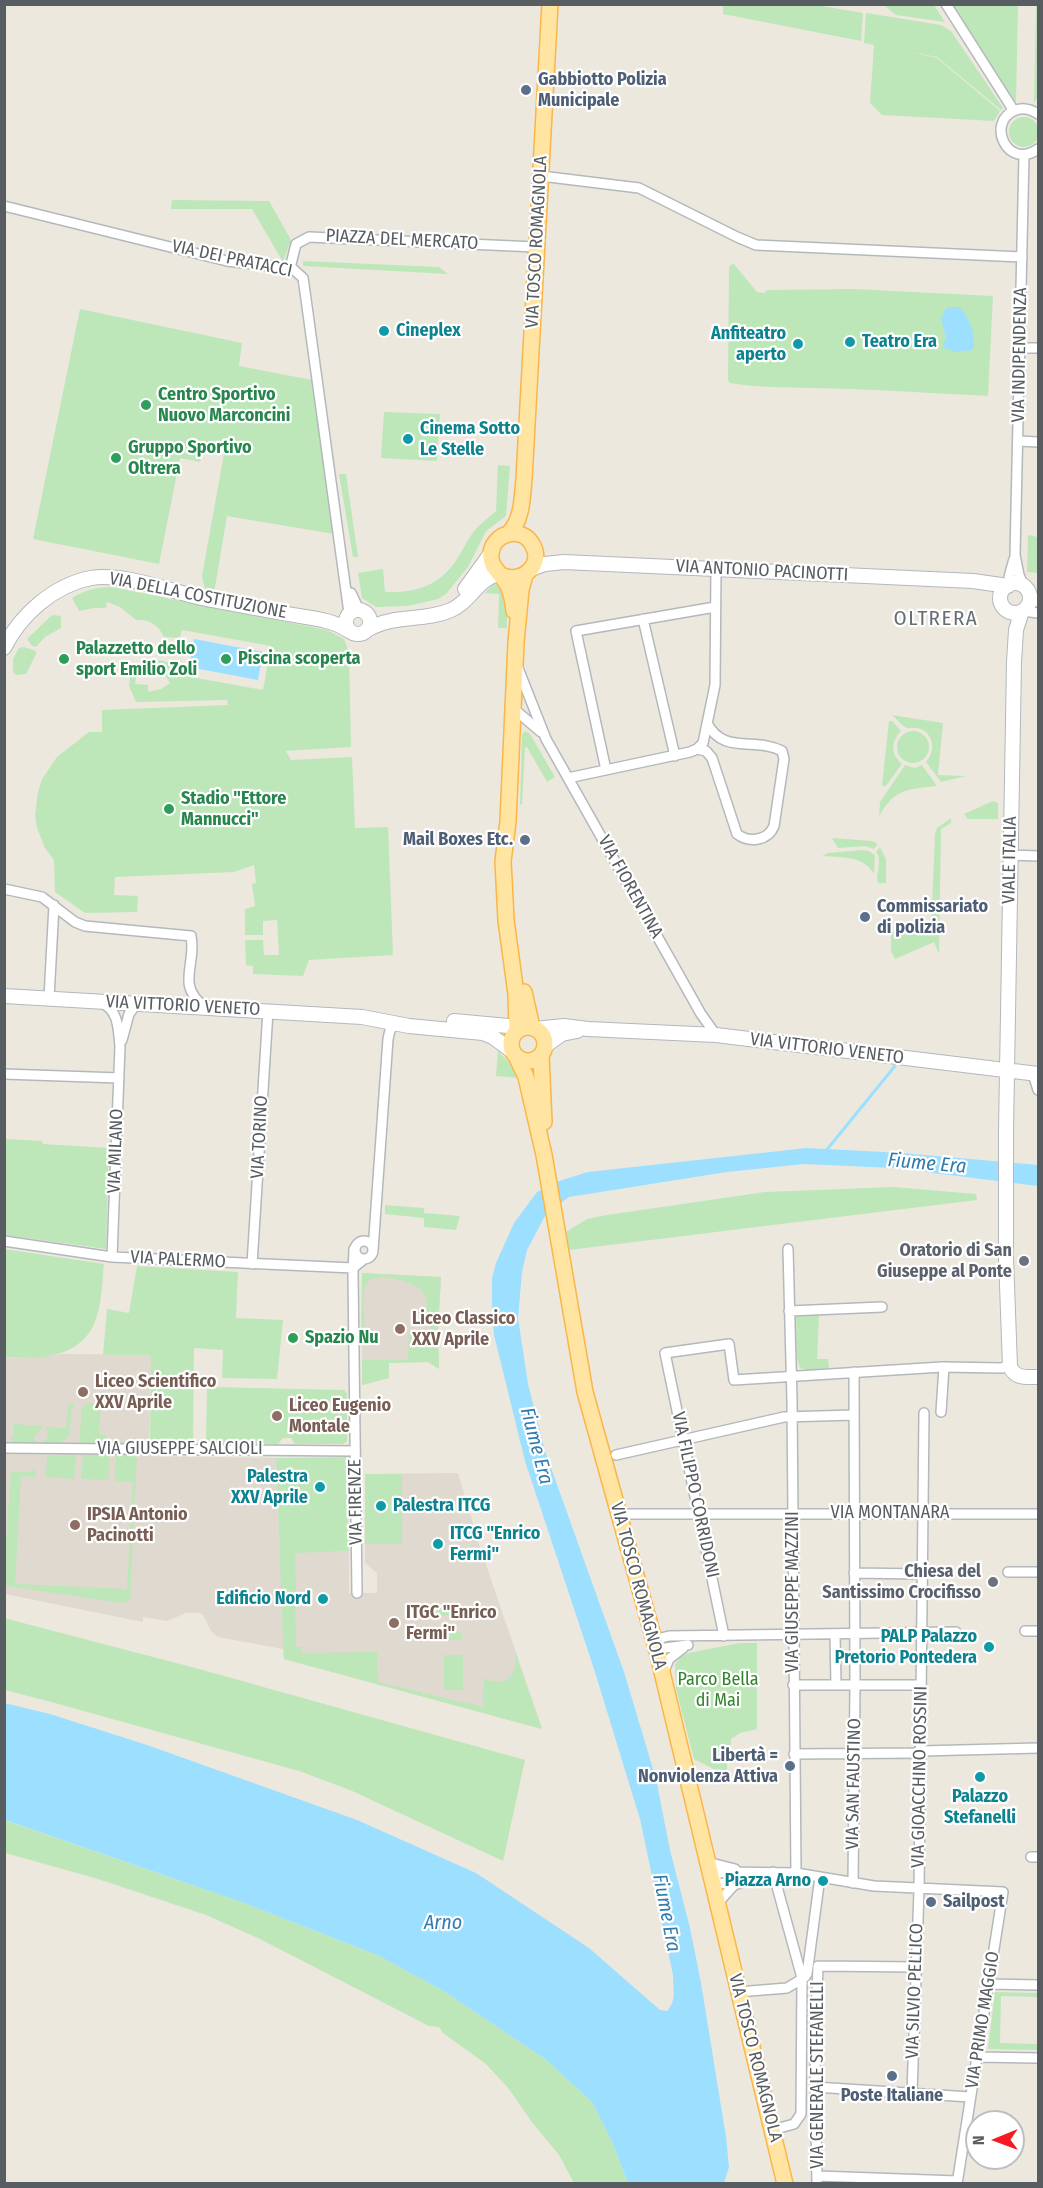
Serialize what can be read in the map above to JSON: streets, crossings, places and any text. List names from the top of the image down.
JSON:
{
  "streets": {
    "main road": ["VIA TOSCO ROMAGNOLA"],
    "street": [
      "PIAZZA DEL MERCATO",
      "VIA DEI PRATACCI",
      "VIA INDIPENDENZA",
      "VIA ANTONIO PACINOTTI",
      "VIA DELLA COSTITUZIONE",
      "VIALE ITALIA",
      "VIA FIORENTINA",
      "VIA VITTORIO VENETO",
      "VIA TORINO",
      "VIA MILANO",
      "VIA PALERMO",
      "VIA GIUSEPPE SALCIOLI",
      "VIA FILIPPO CORRIDONI",
      "VIA FIRENZE",
      "VIA MONTANARA",
      "VIA GIUSEPPE MAZZINI",
      "VIA GIOACCHINO ROSSINI",
      "VIA SAN FAUSTINO",
      "VIA SILVIO PELLICO",
      "VIA PRIMO MAGGIO",
      "VIA GENERALE STEFANELLI"
    ]
  },
  "crossings": [
    ["PIAZZA DEL MERCATO", "VIA TOSCO ROMAGNOLA"],
    ["PIAZZA DEL MERCATO", "VIA DEI PRATACCI"],
    ["VIA TOSCO ROMAGNOLA", "VIA ANTONIO PACINOTTI"],
    ["VIA TOSCO ROMAGNOLA", "VIA DELLA COSTITUZIONE"],
    ["VIA TOSCO ROMAGNOLA", "VIA VITTORIO VENETO"],
    ["VIA DEI PRATACCI", "VIA DELLA COSTITUZIONE"],
    ["VIA INDIPENDENZA", "VIA ANTONIO PACINOTTI"],
    ["VIA INDIPENDENZA", "VIALE ITALIA"],
    ["VIA ANTONIO PACINOTTI", "VIA DELLA COSTITUZIONE"],
    ["VIA ANTONIO PACINOTTI", "VIALE ITALIA"],
    ["VIALE ITALIA", "VIA VITTORIO VENETO"],
    ["VIA FIORENTINA", "VIA VITTORIO VENETO"],
    ["VIA VITTORIO VENETO", "VIA TORINO"],
    ["VIA VITTORIO VENETO", "VIA MILANO"],
    ["VIA TORINO", "VIA PALERMO"],
    ["VIA MILANO", "VIA PALERMO"],
    ["VIA PALERMO", "VIA FIRENZE"],
    ["VIA GIUSEPPE SALCIOLI", "VIA FIRENZE"],
    ["VIA FILIPPO CORRIDONI", "VIA MONTANARA"],
    ["VIA FILIPPO CORRIDONI", "VIA GIUSEPPE MAZZINI"],
    ["VIA MONTANARA", "VIA GIUSEPPE MAZZINI"],
    ["VIA MONTANARA", "VIA GIOACCHINO ROSSINI"],
    ["VIA GIOACCHINO ROSSINI", "VIA SILVIO PELLICO"],
    ["VIA GIOACCHINO ROSSINI", "VIA PRIMO MAGGIO"],
    ["VIA SILVIO PELLICO", "VIA PRIMO MAGGIO"]
  ],
  "districts": ["OLTRERA"],
  "water": ["Fiume Era", "Arno"],
  "parks": ["Parco Bella di Mai"],
  "places": [
    "Gabbiotto Polizia Municipale",
    "Cineplex",
    "Teatro Era",
    "Anfiteatro aperto",
    "Centro Sportivo Nuovo Marconcini",
    "Cinema Sotto Le Stelle",
    "Gruppo Sportivo Oltrera",
    "Palazzetto dello sport Emilio Zoli",
    "Piscina scoperta",
    "Stadio \"Ettore Mannucci\"",
    "Mail Boxes Etc.",
    "Commissariato di polizia",
    "Oratorio di San Giuseppe al Ponte",
    "Liceo Classico XXV Aprile",
    "Spazio Nu",
    "Liceo Scientifico XXV Aprile",
    "Liceo Eugenio Montale",
    "Palestra XXV Aprile",
    "Palestra ITCG",
    "IPSIA Antonio Pacinotti",
    "ITCG \"Enrico Fermi\"",
    "Chiesa del Santissimo Crocifisso",
    "Edificio Nord",
    "ITGC \"Enrico Fermi\"",
    "PALP Palazzo Pretorio Pontedera",
    "Libertà = Nonviolenza Attiva",
    "Palazzo Stefanelli",
    "Piazza Arno",
    "Sailpost",
    "Poste Italiane"
  ],
  "north": "left"
}
